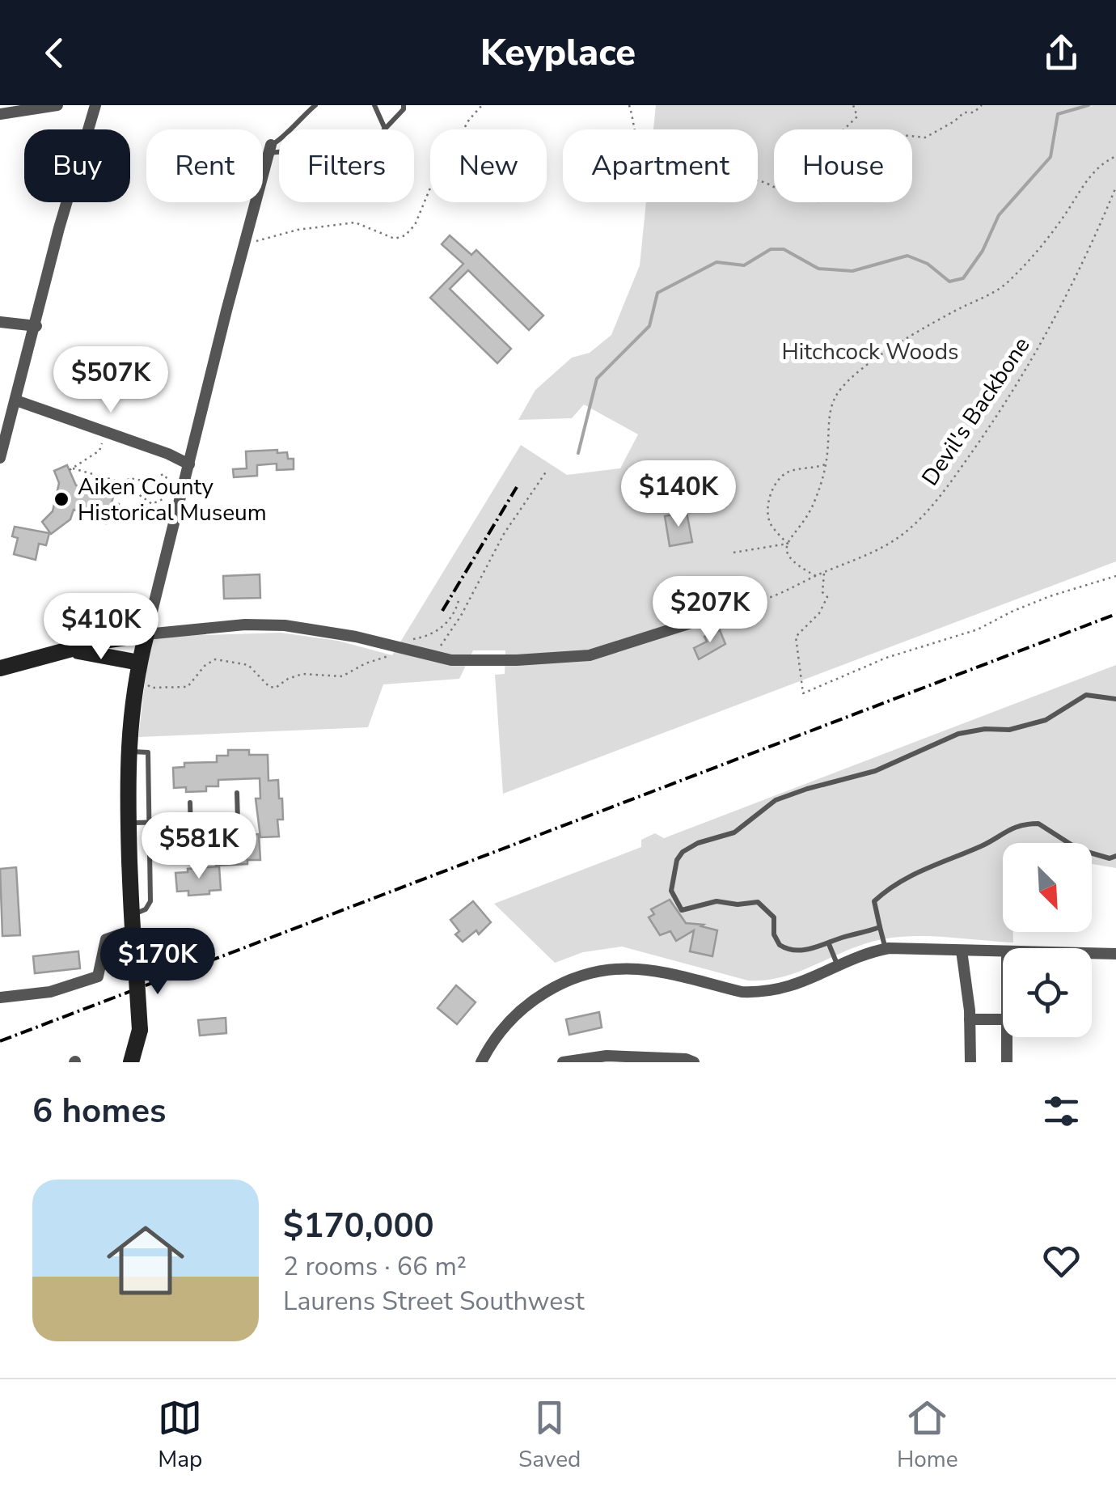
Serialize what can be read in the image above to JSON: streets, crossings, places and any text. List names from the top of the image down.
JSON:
{
  "streets": {
    "path": ["Devil's Backbone"]
  },
  "parks": ["Hitchcock Woods"],
  "places": ["Aiken County Historical Museum"],
  "north": "bottom right",
  "page": {
    "header": "Keyplace",
    "chip": [
      "Buy",
      "Rent",
      "Filters",
      "New",
      "Apartment",
      "House"
    ],
    "price": [
      "$507K",
      "$140K",
      "$207K",
      "$410K",
      "$581K",
      "$170K"
    ],
    "heading": "6 homes",
    "list": [
      {
        "name": "$170,000",
        "note": "2 rooms · 66 m² · Laurens Street Southwest"
      }
    ],
    "tabs": ["Map", "Saved", "Home"]
  }
}
